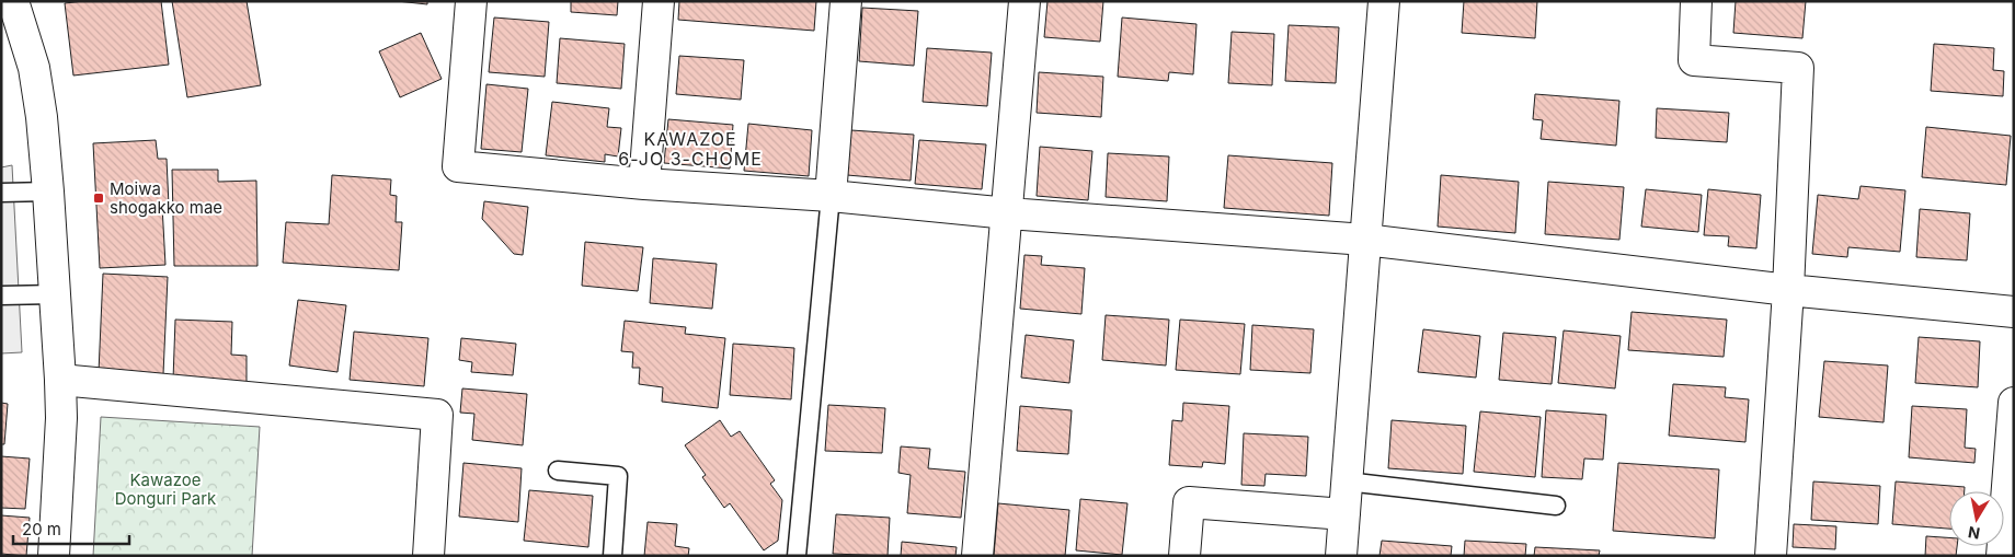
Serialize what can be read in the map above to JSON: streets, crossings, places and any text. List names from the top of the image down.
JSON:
{
  "districts": ["KAWAZOE 6-JO 3-CHOME"],
  "parks": ["Kawazoe Donguri Park"],
  "places": {
    "transit": ["Moiwa shogakko mae"]
  },
  "scale_bar": "20 m",
  "north": "bottom"
}
